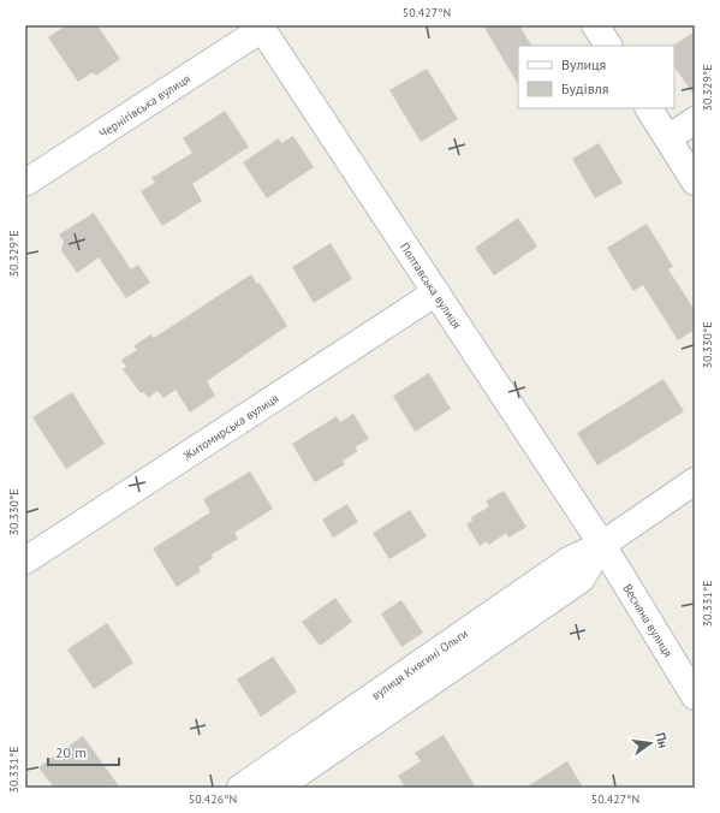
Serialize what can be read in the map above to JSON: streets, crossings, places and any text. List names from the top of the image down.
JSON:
{
  "streets": {
    "street": [
      "Чернігівська вулиця",
      "Полтавська вулиця",
      "Житомирська вулиця",
      "Весняна вулиця",
      "вулиця Княгині Ольги"
    ]
  },
  "crossings": [
    ["Чернігівська вулиця", "Полтавська вулиця"],
    ["Полтавська вулиця", "Житомирська вулиця"],
    ["Полтавська вулиця", "Весняна вулиця"],
    ["Полтавська вулиця", "вулиця Княгині Ольги"],
    ["Весняна вулиця", "вулиця Княгині Ольги"]
  ],
  "legend": ["Вулиця", "Будівля"],
  "scale_bar": "20 m",
  "north": "right",
  "coordinates": [
    "50.427°N",
    "30.329°E",
    "30.330°E",
    "30.331°E",
    "50.426°N"
  ]
}
